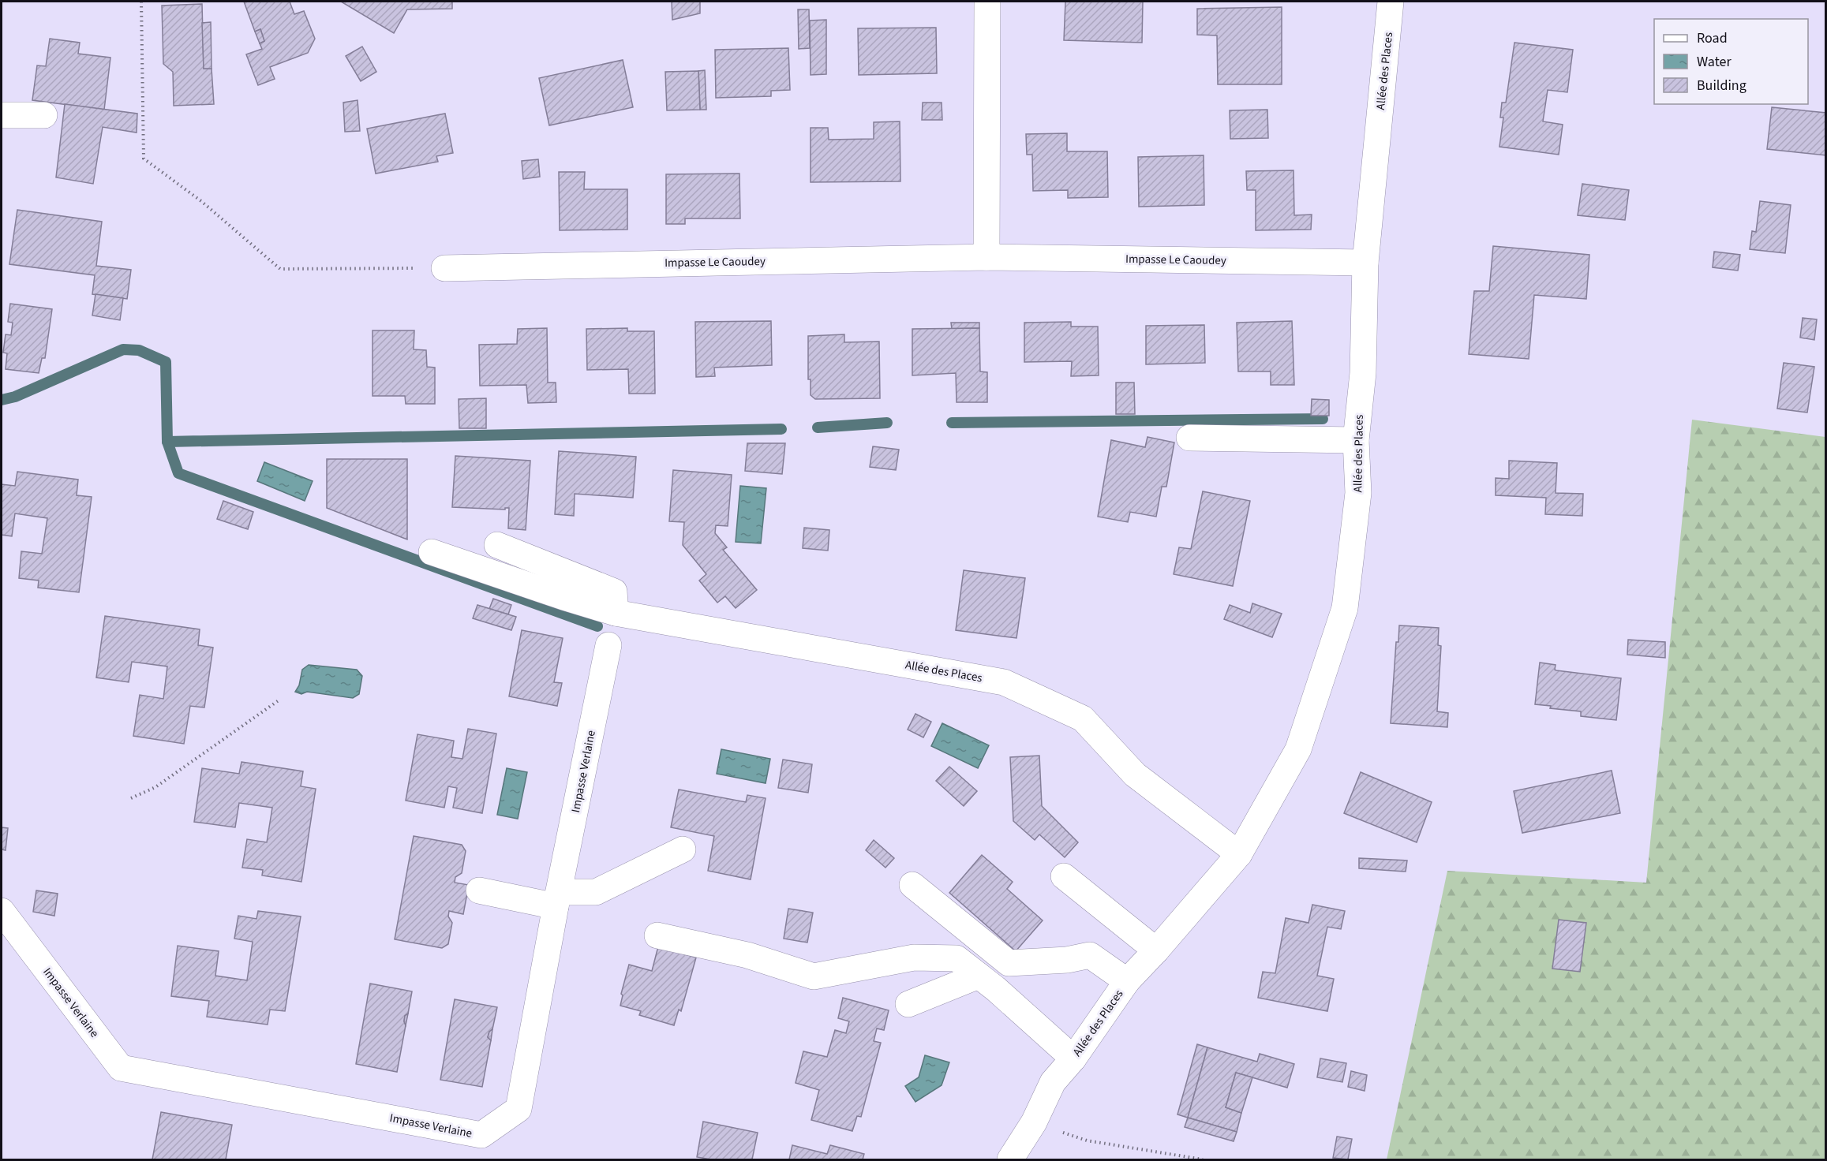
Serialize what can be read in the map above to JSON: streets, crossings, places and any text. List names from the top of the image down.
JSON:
{
  "streets": {
    "street": ["Allée des Places", "Impasse Le Caoudey", "Impasse Verlaine"]
  },
  "crossings": [
    ["Allée des Places", "Impasse Le Caoudey"]
  ],
  "legend": ["Road", "Water", "Building"]
}
